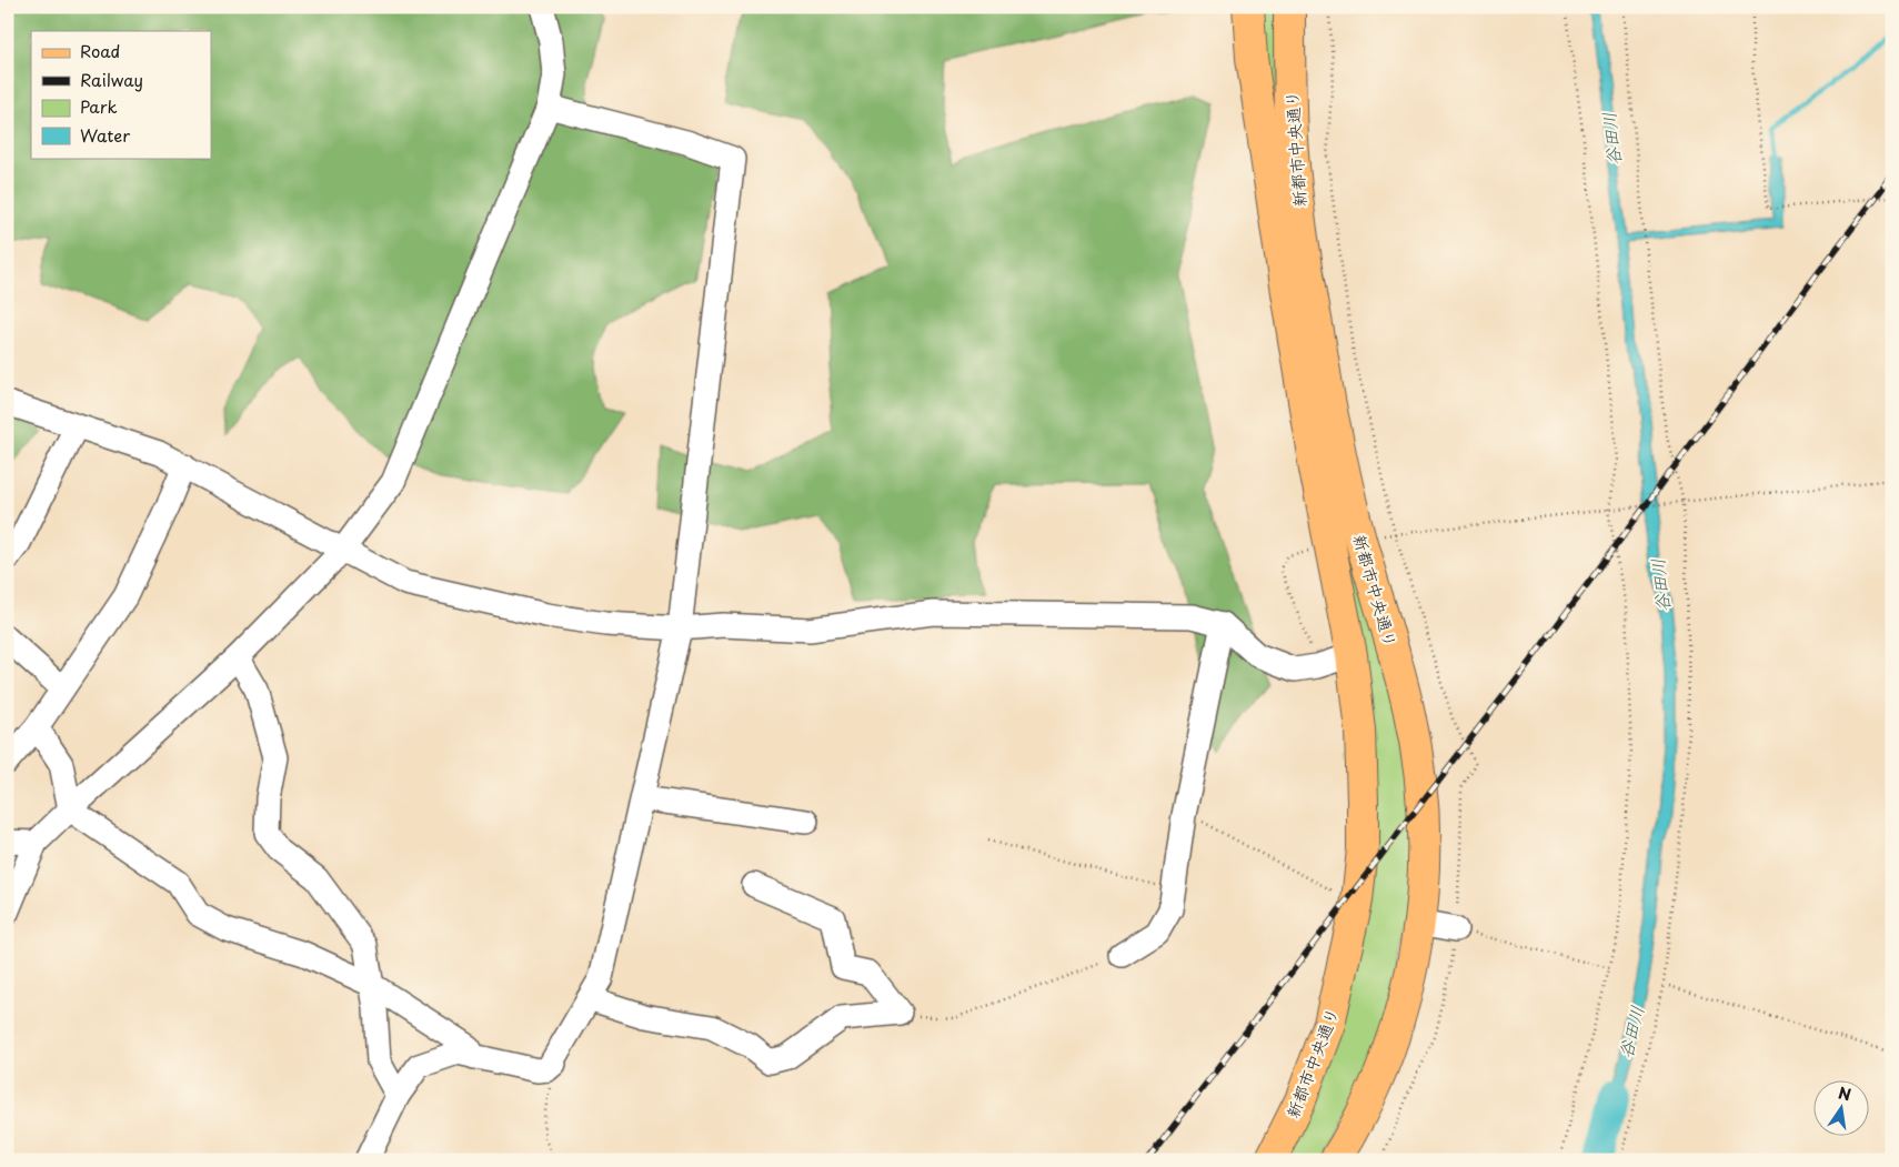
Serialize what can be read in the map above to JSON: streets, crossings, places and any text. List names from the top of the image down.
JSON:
{
  "streets": {
    "main road": ["新都市中央通り"]
  },
  "water": ["谷田川"],
  "legend": [
    "Road",
    "Railway",
    "Park",
    "Water"
  ],
  "north": "top"
}
